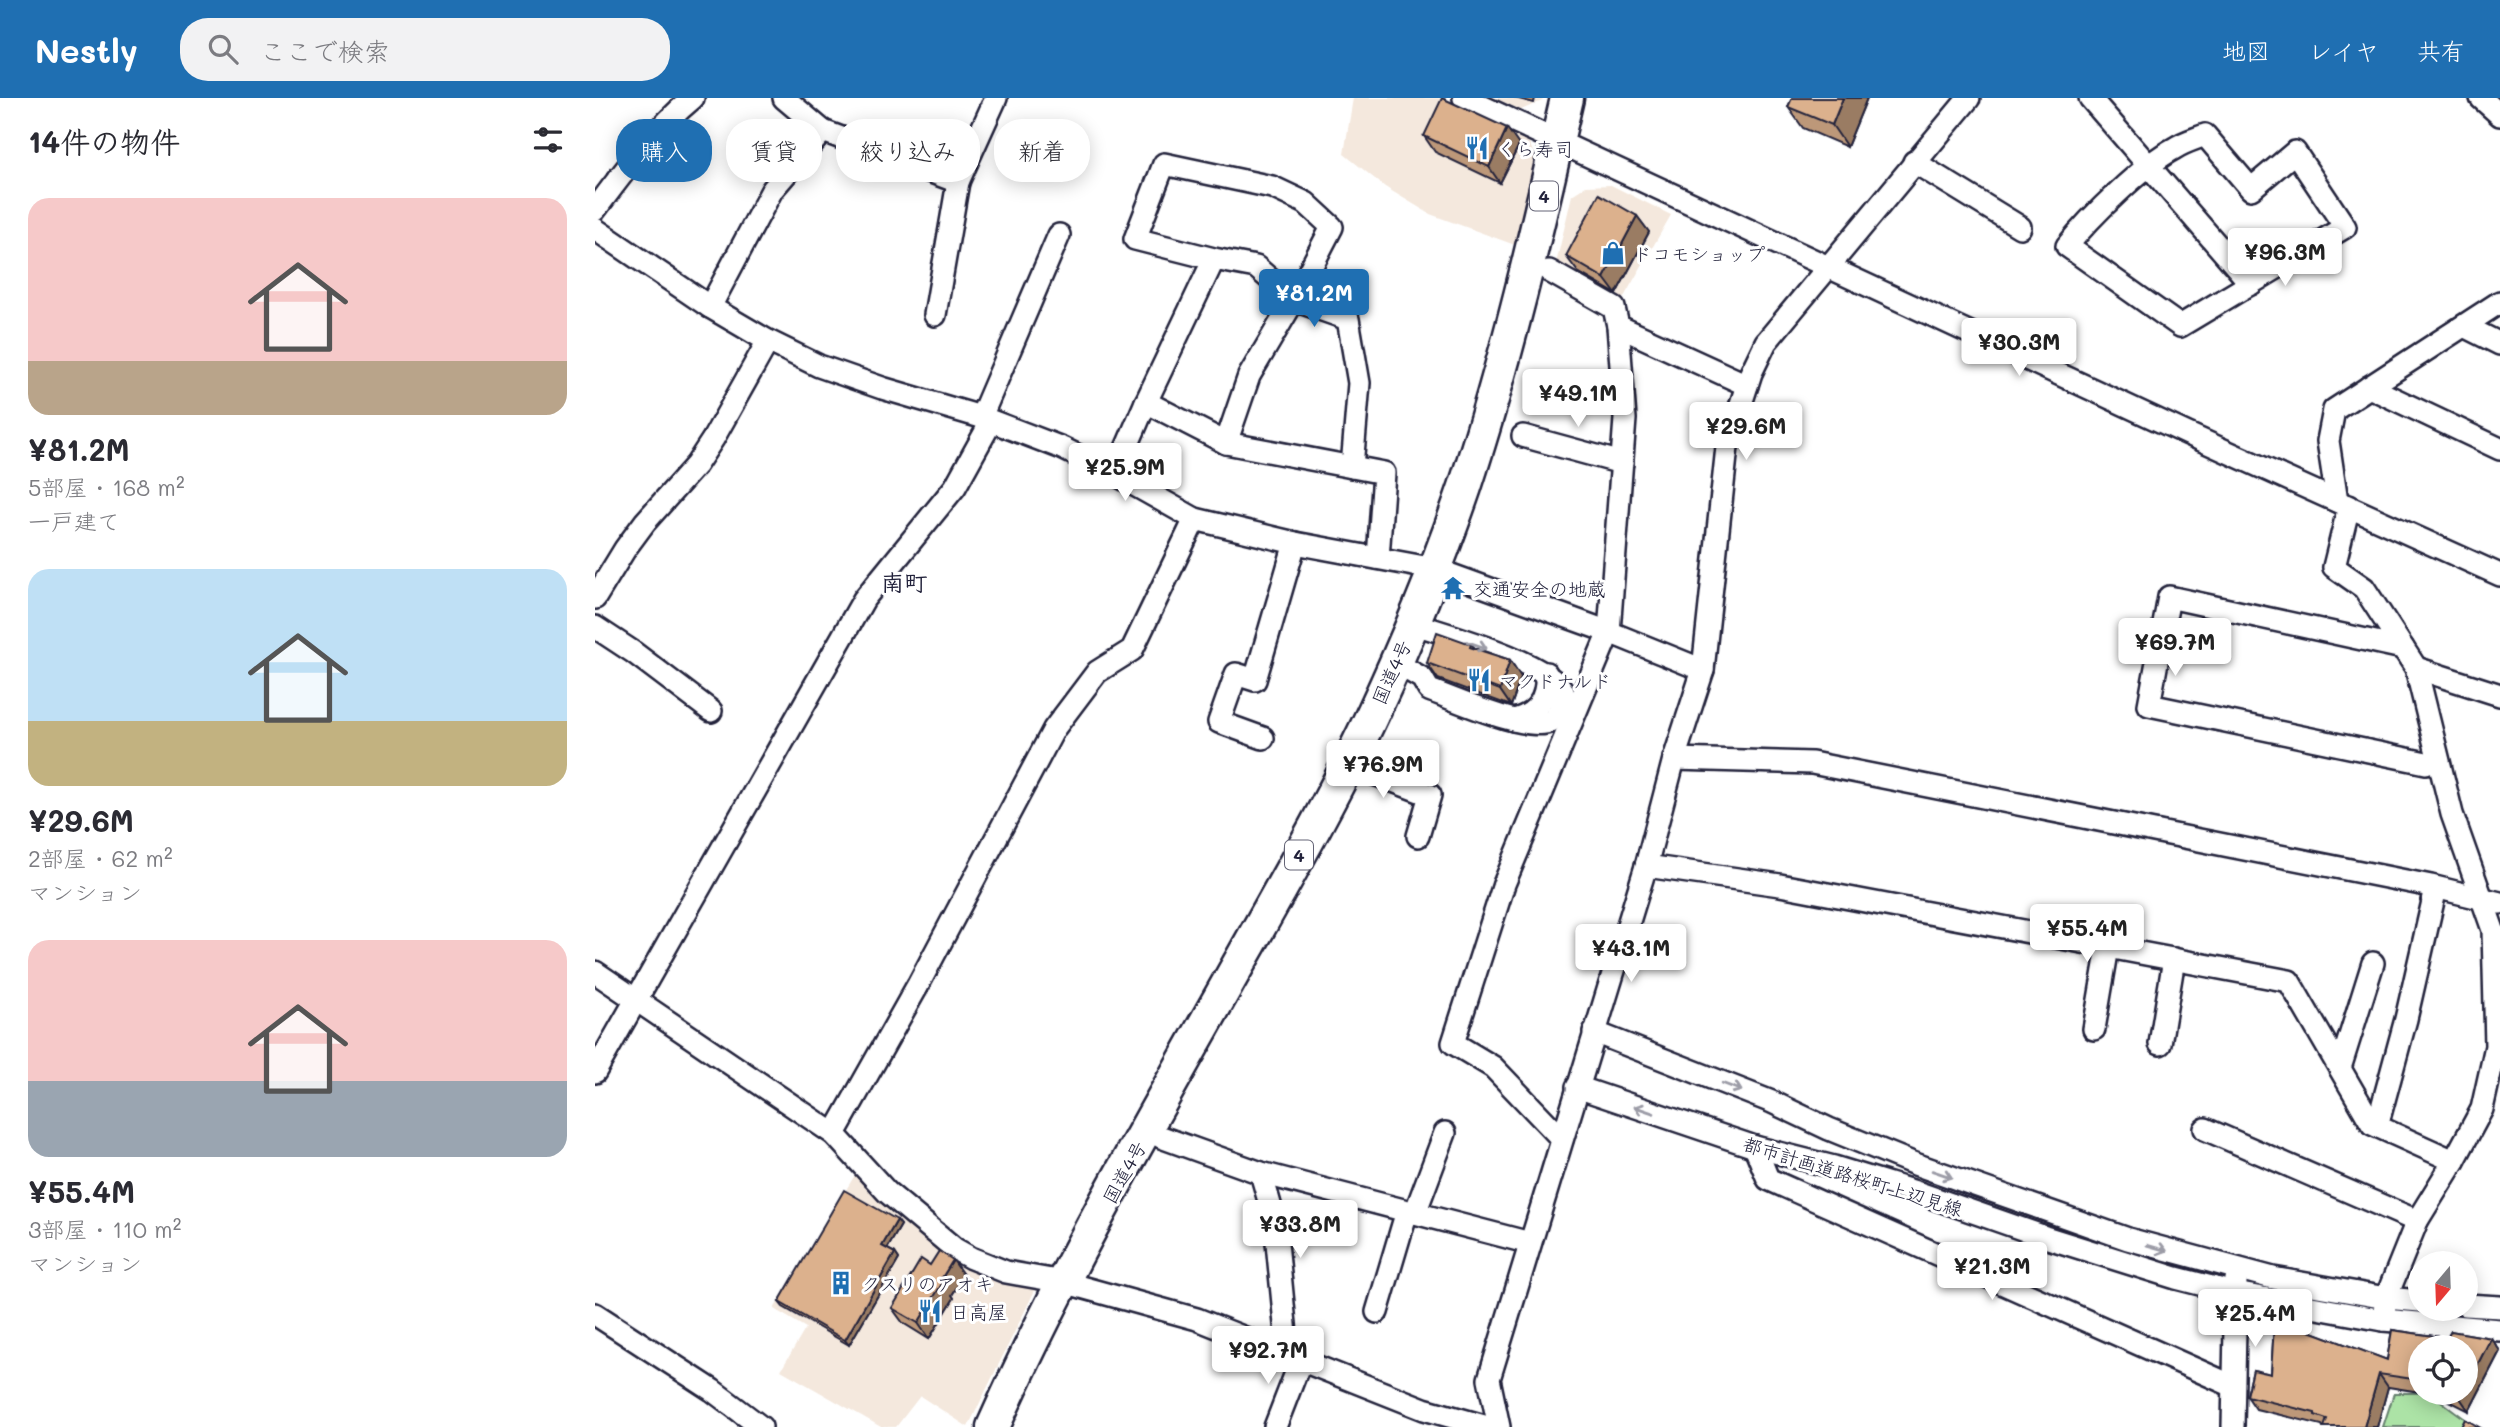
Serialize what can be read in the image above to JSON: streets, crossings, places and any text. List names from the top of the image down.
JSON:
{
  "streets": {
    "highway": ["4", "国道4号"],
    "street": ["都市計画道路桜町上辺見線"]
  },
  "districts": ["南町"],
  "places": {
    "restaurant": ["くら寿司", "マクドナルド", "日高屋"],
    "shop": ["ドコモショップ"],
    "temple": ["交通安全の地蔵"],
    "building": ["クスリのアオキ"]
  },
  "north": "bottom",
  "page": {
    "header": "Nestly",
    "search": "ここで検索",
    "nav": ["地図", "レイヤ", "共有"],
    "heading": "14件の物件",
    "chip": [
      "購入",
      "賃貸",
      "絞り込み",
      "新着"
    ],
    "list": [
      {
        "name": "¥81.2M",
        "note": "5部屋 · 168 m² · 一戸建て"
      },
      {
        "name": "¥29.6M",
        "note": "2部屋 · 62 m² · マンション"
      },
      {
        "name": "¥55.4M",
        "note": "3部屋 · 110 m² · マンション"
      }
    ],
    "price": [
      "¥96.3M",
      "¥81.2M",
      "¥30.3M",
      "¥49.1M",
      "¥29.6M",
      "¥25.9M",
      "¥69.7M",
      "¥76.9M",
      "¥55.4M",
      "¥43.1M",
      "¥33.8M",
      "¥21.3M",
      "¥25.4M",
      "¥92.7M"
    ]
  }
}
